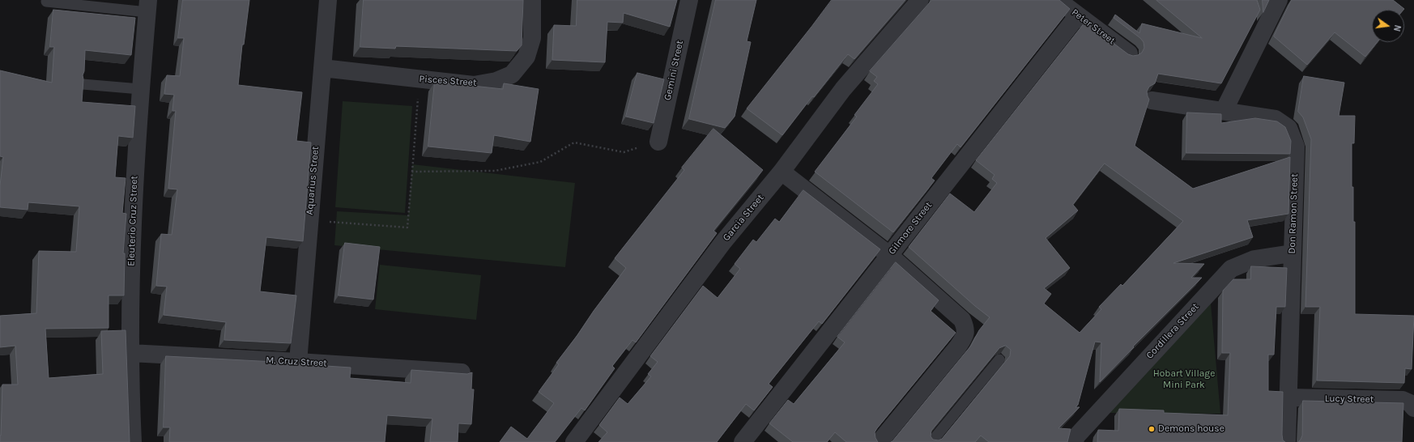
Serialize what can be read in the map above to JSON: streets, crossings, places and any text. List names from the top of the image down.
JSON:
{
  "streets": {
    "street": [
      "Peter Street",
      "Gemini Street",
      "Pisces Street",
      "Aquarius Street",
      "Don Ramon Street",
      "Garcia Street",
      "Eleuterio Cruz Street",
      "Gilmore Street",
      "Cordillera Street",
      "M. Cruz Street",
      "Lucy Street"
    ]
  },
  "crossings": [
    ["Peter Street", "Gilmore Street"],
    ["Pisces Street", "Aquarius Street"],
    ["Aquarius Street", "M. Cruz Street"],
    ["Don Ramon Street", "Cordillera Street"],
    ["Don Ramon Street", "Lucy Street"],
    ["Eleuterio Cruz Street", "M. Cruz Street"]
  ],
  "parks": ["Hobart Village Mini Park"],
  "places": ["Demons house"],
  "north": "right"
}
